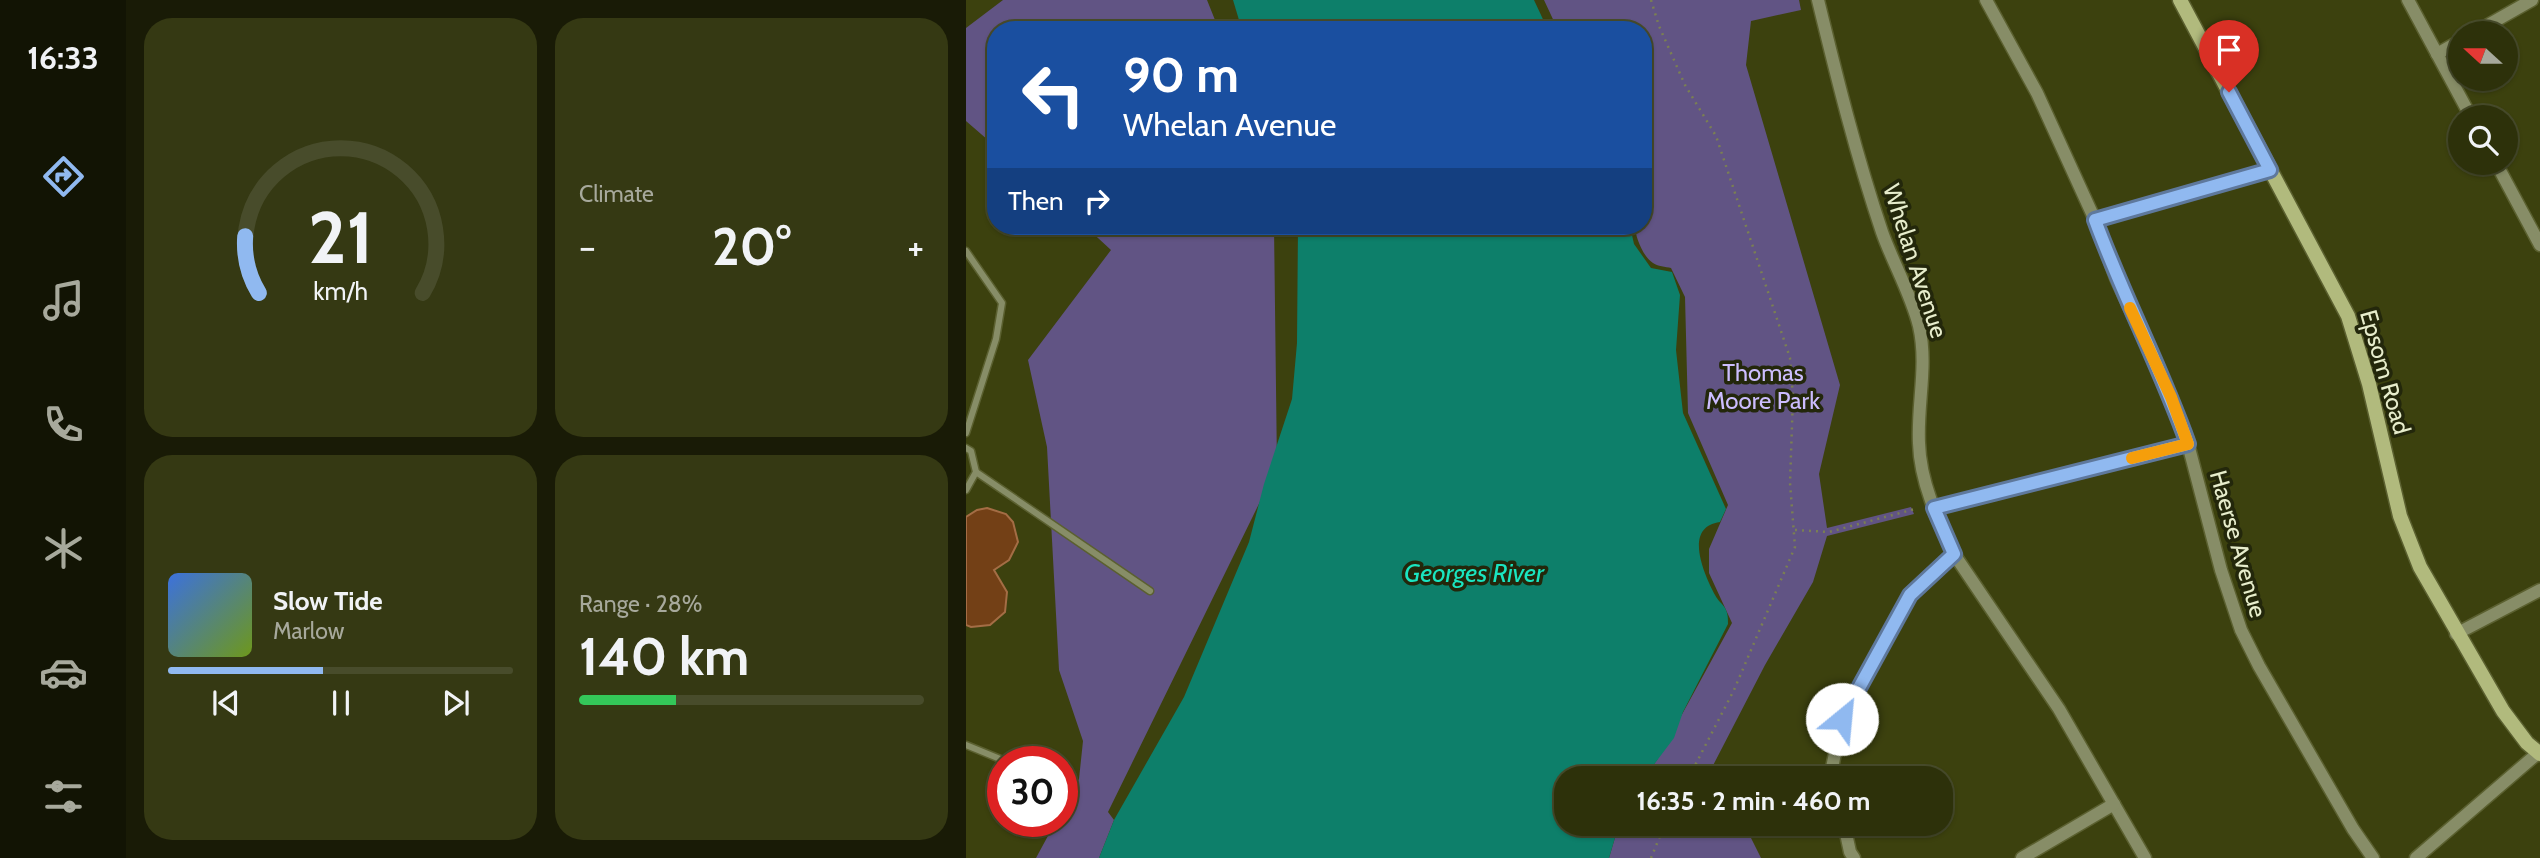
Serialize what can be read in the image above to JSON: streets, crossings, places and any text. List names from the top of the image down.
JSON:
{
  "streets": {
    "street": ["Whelan Avenue", "Epsom Road", "Haerse Avenue"]
  },
  "water": ["Georges River"],
  "parks": ["Thomas Moore Park"],
  "north": "left",
  "page": {
    "tabs": "16:33",
    "tile": [
      "Climate",
      ["Range · 28%", "140 km"]
    ],
    "turn": ["90 m", "Whelan Avenue"],
    "then": "Then",
    "heat": ["−", "20°", "+"],
    "song": ["Slow Tide", "Marlow"],
    "limit": "30",
    "trip": "16:35 · 2 min · 460 m",
    "gauge": ["21", "km/h"]
  }
}
